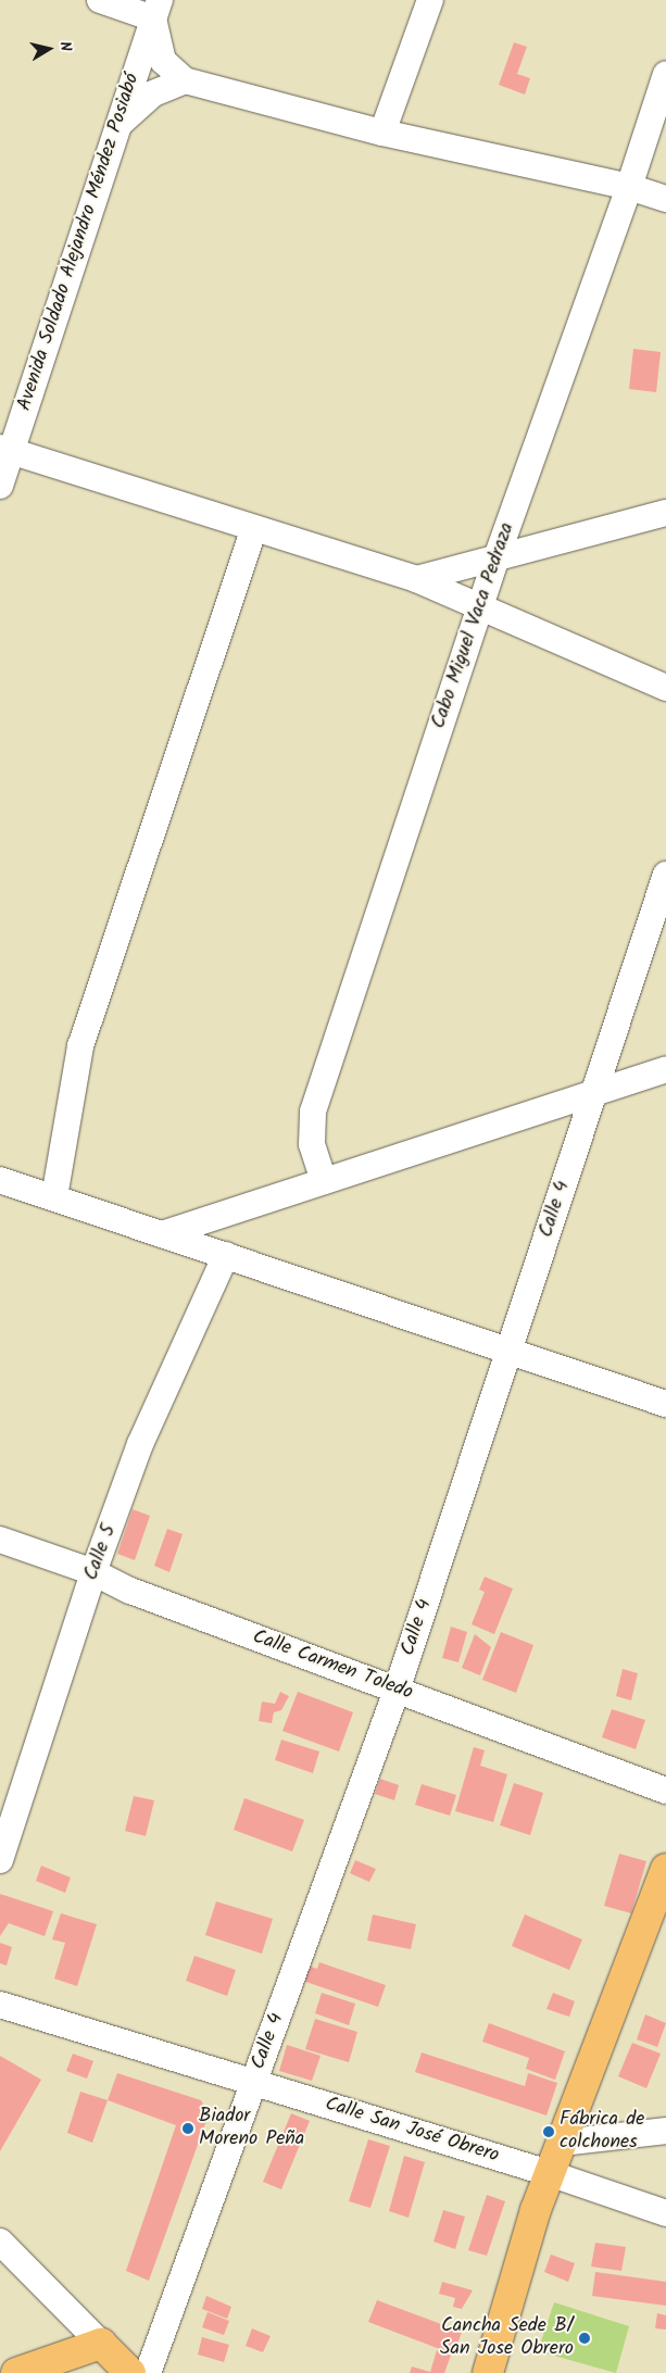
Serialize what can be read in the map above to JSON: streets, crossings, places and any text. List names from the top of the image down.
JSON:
{
  "streets": {
    "street": [
      "Avenida Soldado Alejandro Méndez Posiabó",
      "Cabo Miguel Vaca Pedraza",
      "Calle 4",
      "Calle 5",
      "Calle Carmen Toledo",
      "Calle San José Obrero"
    ]
  },
  "crossings": [
    ["Calle 4", "Calle Carmen Toledo"],
    ["Calle 4", "Calle San José Obrero"],
    ["Calle 5", "Calle Carmen Toledo"]
  ],
  "places": ["Biador Moreno Peña", "Fábrica de colchones", "Cancha Sede B/ San Jose Obrero"],
  "north": "right"
}
